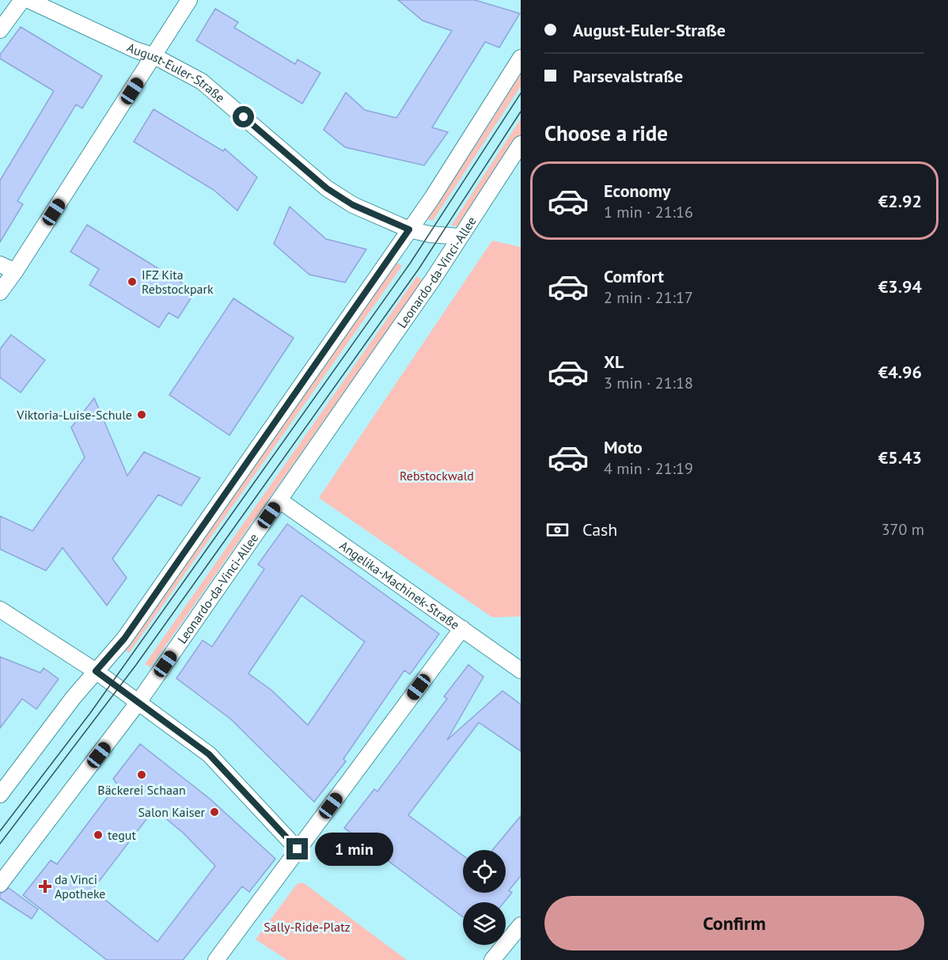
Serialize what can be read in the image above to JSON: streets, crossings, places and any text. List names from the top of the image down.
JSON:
{
  "streets": {
    "street": ["August-Euler-Straße", "Leonardo-da-Vinci-Allee", "Angelika-Machinek-Straße"]
  },
  "crossings": [
    ["August-Euler-Straße", "Leonardo-da-Vinci-Allee"],
    ["Leonardo-da-Vinci-Allee", "Angelika-Machinek-Straße"]
  ],
  "parks": ["Rebstockwald", "Sally-Ride-Platz"],
  "places": {
    "other": [
      "IFZ Kita Rebstockpark",
      "Viktoria-Luise-Schule",
      "Bäckerei Schaan",
      "Salon Kaiser",
      "tegut"
    ],
    "health": ["da Vinci Apotheke"]
  },
  "page": {
    "banner": ["August-Euler-Straße", "Parsevalstraße"],
    "heading": "Choose a ride",
    "list": [
      {
        "name": "Economy",
        "note": "1 min · 21:16",
        "value": "€2.92"
      },
      {
        "name": "Comfort",
        "note": "2 min · 21:17",
        "value": "€3.94"
      },
      {
        "name": "XL",
        "note": "3 min · 21:18",
        "value": "€4.96"
      },
      {
        "name": "Moto",
        "note": "4 min · 21:19",
        "value": "€5.43"
      }
    ],
    "pay": ["Cash", "370 m"],
    "bubble": "1 min",
    "buttons": "Confirm"
  }
}
